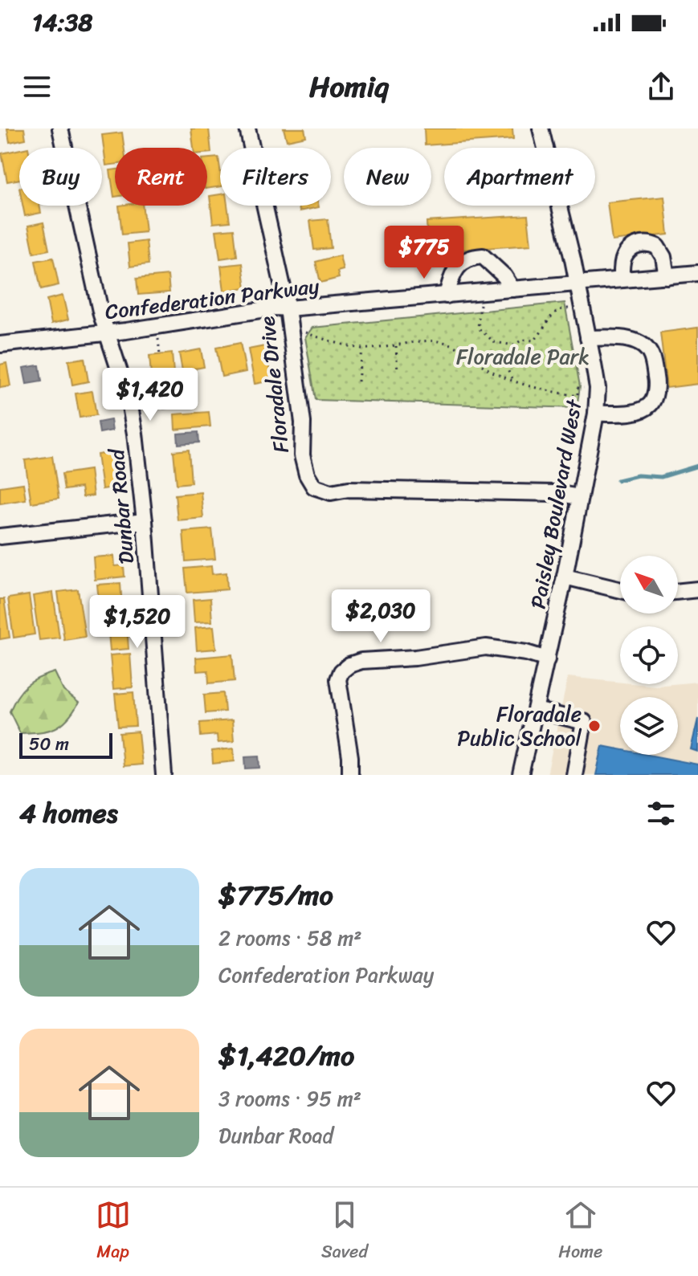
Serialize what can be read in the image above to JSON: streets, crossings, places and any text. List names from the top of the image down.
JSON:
{
  "streets": {
    "street": [
      "Confederation Parkway",
      "Floradale Drive",
      "Paisley Boulevard West",
      "Dunbar Road"
    ]
  },
  "crossings": [
    ["Confederation Parkway", "Floradale Drive"],
    ["Confederation Parkway", "Paisley Boulevard West"],
    ["Confederation Parkway", "Dunbar Road"],
    ["Floradale Drive", "Paisley Boulevard West"]
  ],
  "parks": ["Floradale Park"],
  "places": ["Floradale Public School"],
  "scale_bar": "50 m",
  "north": "top left",
  "page": {
    "status": "14:38",
    "header": "Homiq",
    "chip": [
      "Buy",
      "Rent",
      "Filters",
      "New",
      "Apartment"
    ],
    "price": [
      "$775",
      "$1,420",
      "$2,030",
      "$1,520"
    ],
    "scale": "50 m",
    "heading": "4 homes",
    "list": [
      {
        "name": "$775/mo",
        "note": "2 rooms · 58 m² · Confederation Parkway"
      },
      {
        "name": "$1,420/mo",
        "note": "3 rooms · 95 m² · Dunbar Road"
      }
    ],
    "tabs": ["Map", "Saved", "Home"]
  }
}
